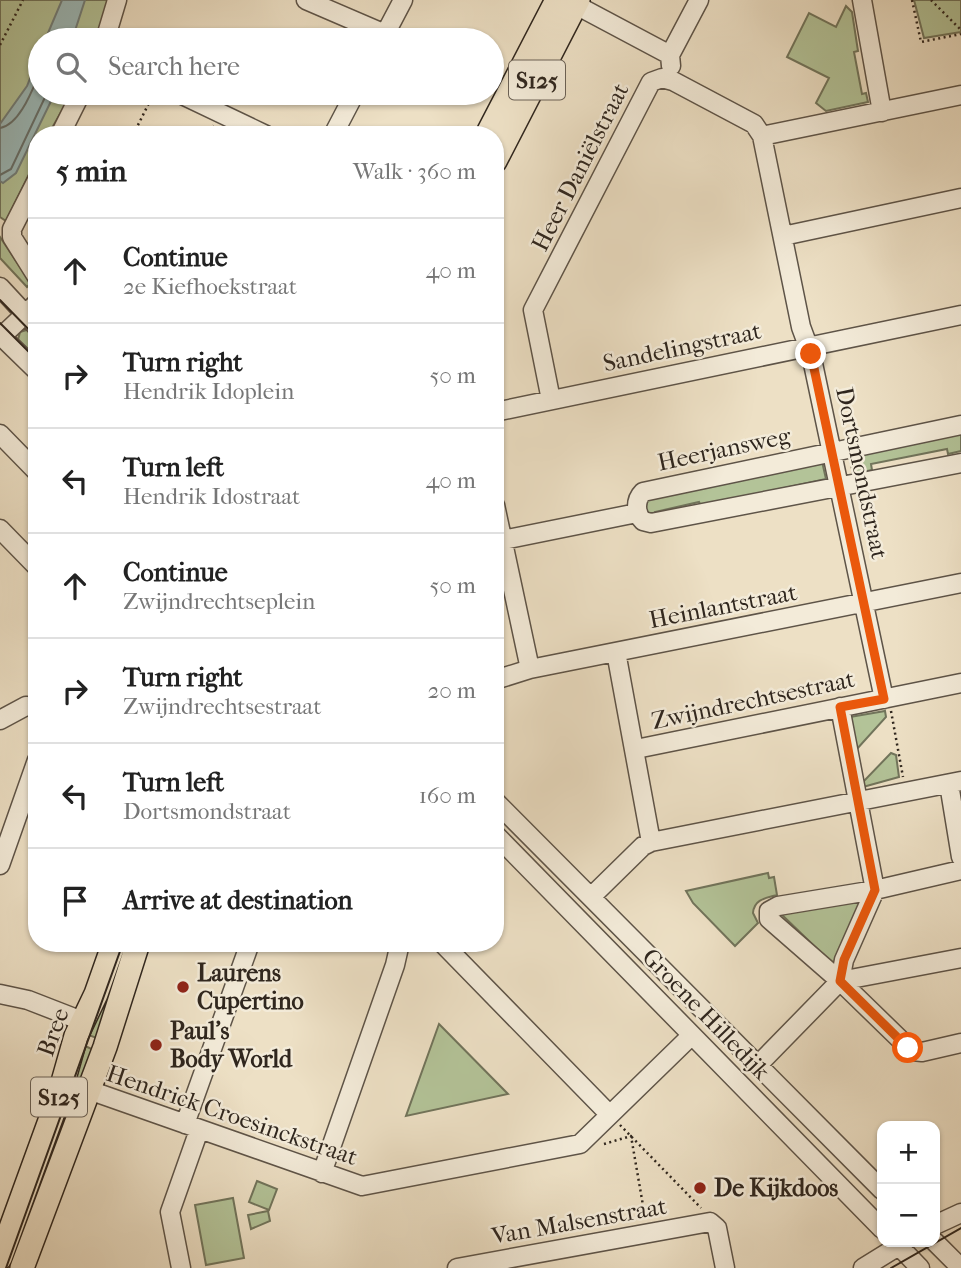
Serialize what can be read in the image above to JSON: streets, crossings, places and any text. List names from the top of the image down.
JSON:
{
  "streets": {
    "main road": ["S125", "Bree"],
    "street": [
      "Heer Daniëlstraat",
      "Sandelingstraat",
      "Heerjansweg",
      "Dortsmondstraat",
      "Heinlantstraat",
      "Zwijndrechtsestraat",
      "Groene Hilledijk",
      "Hendrick Croesinckstraat",
      "Van Malsenstraat"
    ]
  },
  "crossings": [
    ["S125", "Hendrick Croesinckstraat"],
    ["Heer Daniëlstraat", "Sandelingstraat"],
    ["Sandelingstraat", "Dortsmondstraat"],
    ["Heerjansweg", "Dortsmondstraat"],
    ["Dortsmondstraat", "Heinlantstraat"],
    ["Dortsmondstraat", "Zwijndrechtsestraat"]
  ],
  "places": ["Laurens Cupertino", "Paul's Body World", "De Kijkdoos"],
  "page": {
    "search": "Search here",
    "heading": ["5 min", "Walk · 360 m"],
    "list": [
      ["Continue", "2e Kiefhoekstraat", "40 m"],
      ["Turn right", "Hendrik Idoplein", "50 m"],
      ["Turn left", "Hendrik Idostraat", "40 m"],
      ["Continue", "Zwijndrechtseplein", "50 m"],
      ["Turn right", "Zwijndrechtsestraat", "20 m"],
      ["Turn left", "Dortsmondstraat", "160 m"],
      "Arrive at destination"
    ],
    "map_buttons": ["+", "−"]
  }
}
